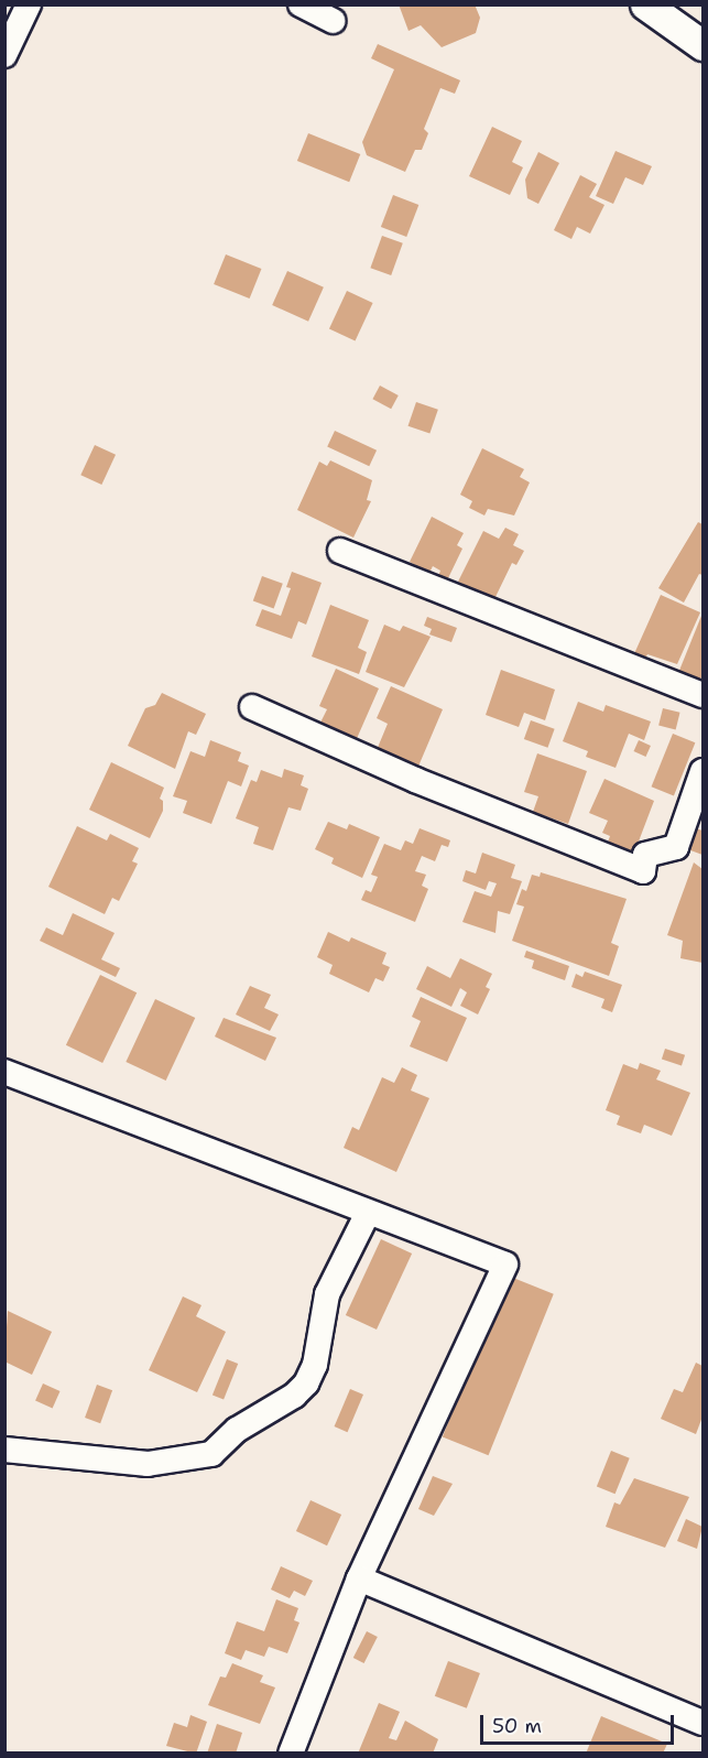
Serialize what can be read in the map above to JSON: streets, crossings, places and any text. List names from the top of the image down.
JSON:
{
  "scale_bar": "50 m"
}
